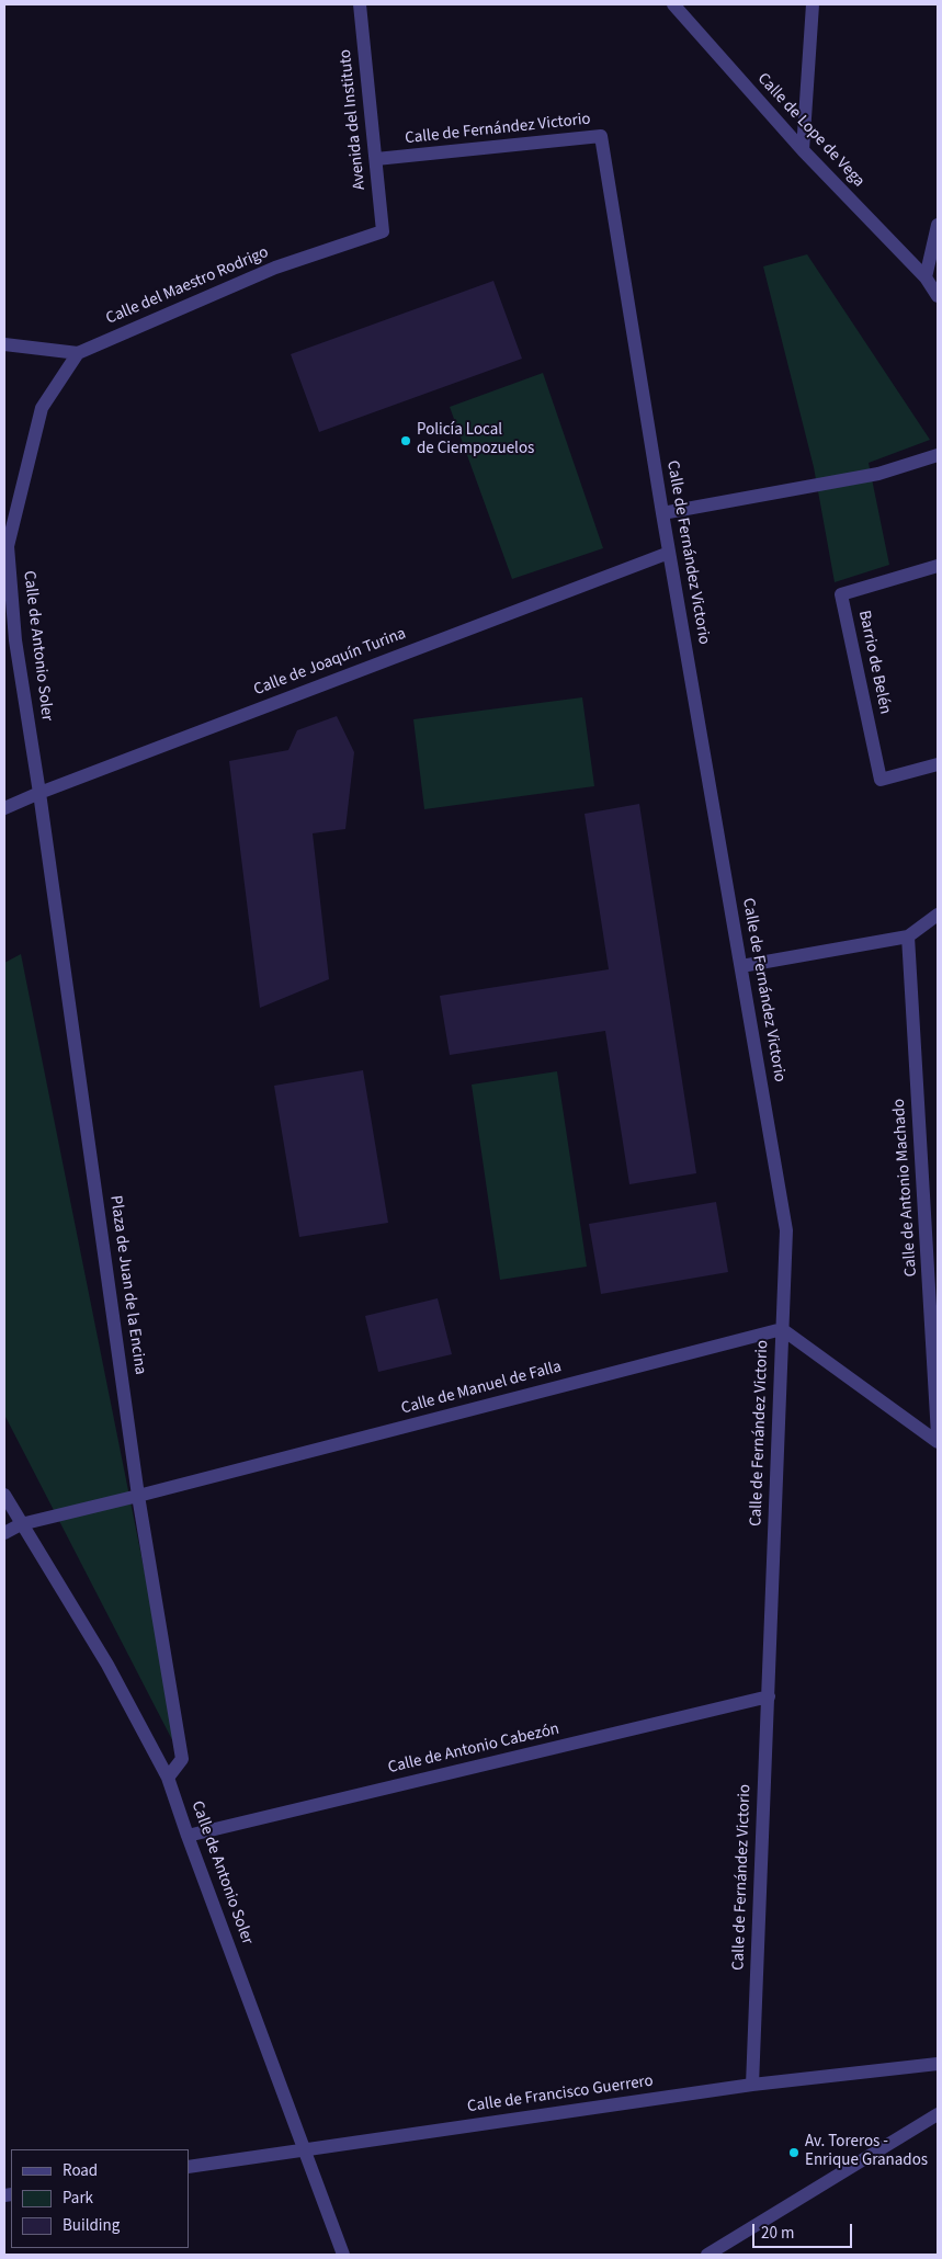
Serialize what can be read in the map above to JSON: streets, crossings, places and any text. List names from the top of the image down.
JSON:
{
  "streets": {
    "street": [
      "Avenida del Instituto",
      "Calle de Fernández Victorio",
      "Calle de Lope de Vega",
      "Calle del Maestro Rodrigo",
      "Calle de Antonio Soler",
      "Calle de Joaquín Turina",
      "Barrio de Belén",
      "Calle de Antonio Machado",
      "Plaza de Juan de la Encina",
      "Calle de Manuel de Falla",
      "Calle de Antonio Cabezón",
      "Calle de Francisco Guerrero"
    ]
  },
  "crossings": [
    ["Avenida del Instituto", "Calle de Fernández Victorio"],
    ["Avenida del Instituto", "Calle del Maestro Rodrigo"],
    ["Calle de Fernández Victorio", "Calle de Joaquín Turina"],
    ["Calle de Fernández Victorio", "Calle de Manuel de Falla"],
    ["Calle de Fernández Victorio", "Calle de Antonio Cabezón"],
    ["Calle de Fernández Victorio", "Calle de Francisco Guerrero"],
    ["Calle del Maestro Rodrigo", "Calle de Antonio Soler"],
    ["Calle de Antonio Soler", "Calle de Joaquín Turina"],
    ["Calle de Antonio Soler", "Plaza de Juan de la Encina"],
    ["Calle de Antonio Soler", "Calle de Manuel de Falla"],
    ["Calle de Antonio Soler", "Calle de Antonio Cabezón"],
    ["Calle de Antonio Soler", "Calle de Francisco Guerrero"],
    ["Calle de Joaquín Turina", "Plaza de Juan de la Encina"],
    ["Plaza de Juan de la Encina", "Calle de Manuel de Falla"]
  ],
  "places": ["Policía Local de Ciempozuelos", "Av. Toreros - Enrique Granados"],
  "legend": ["Road", "Park", "Building"],
  "scale_bar": "20 m"
}
